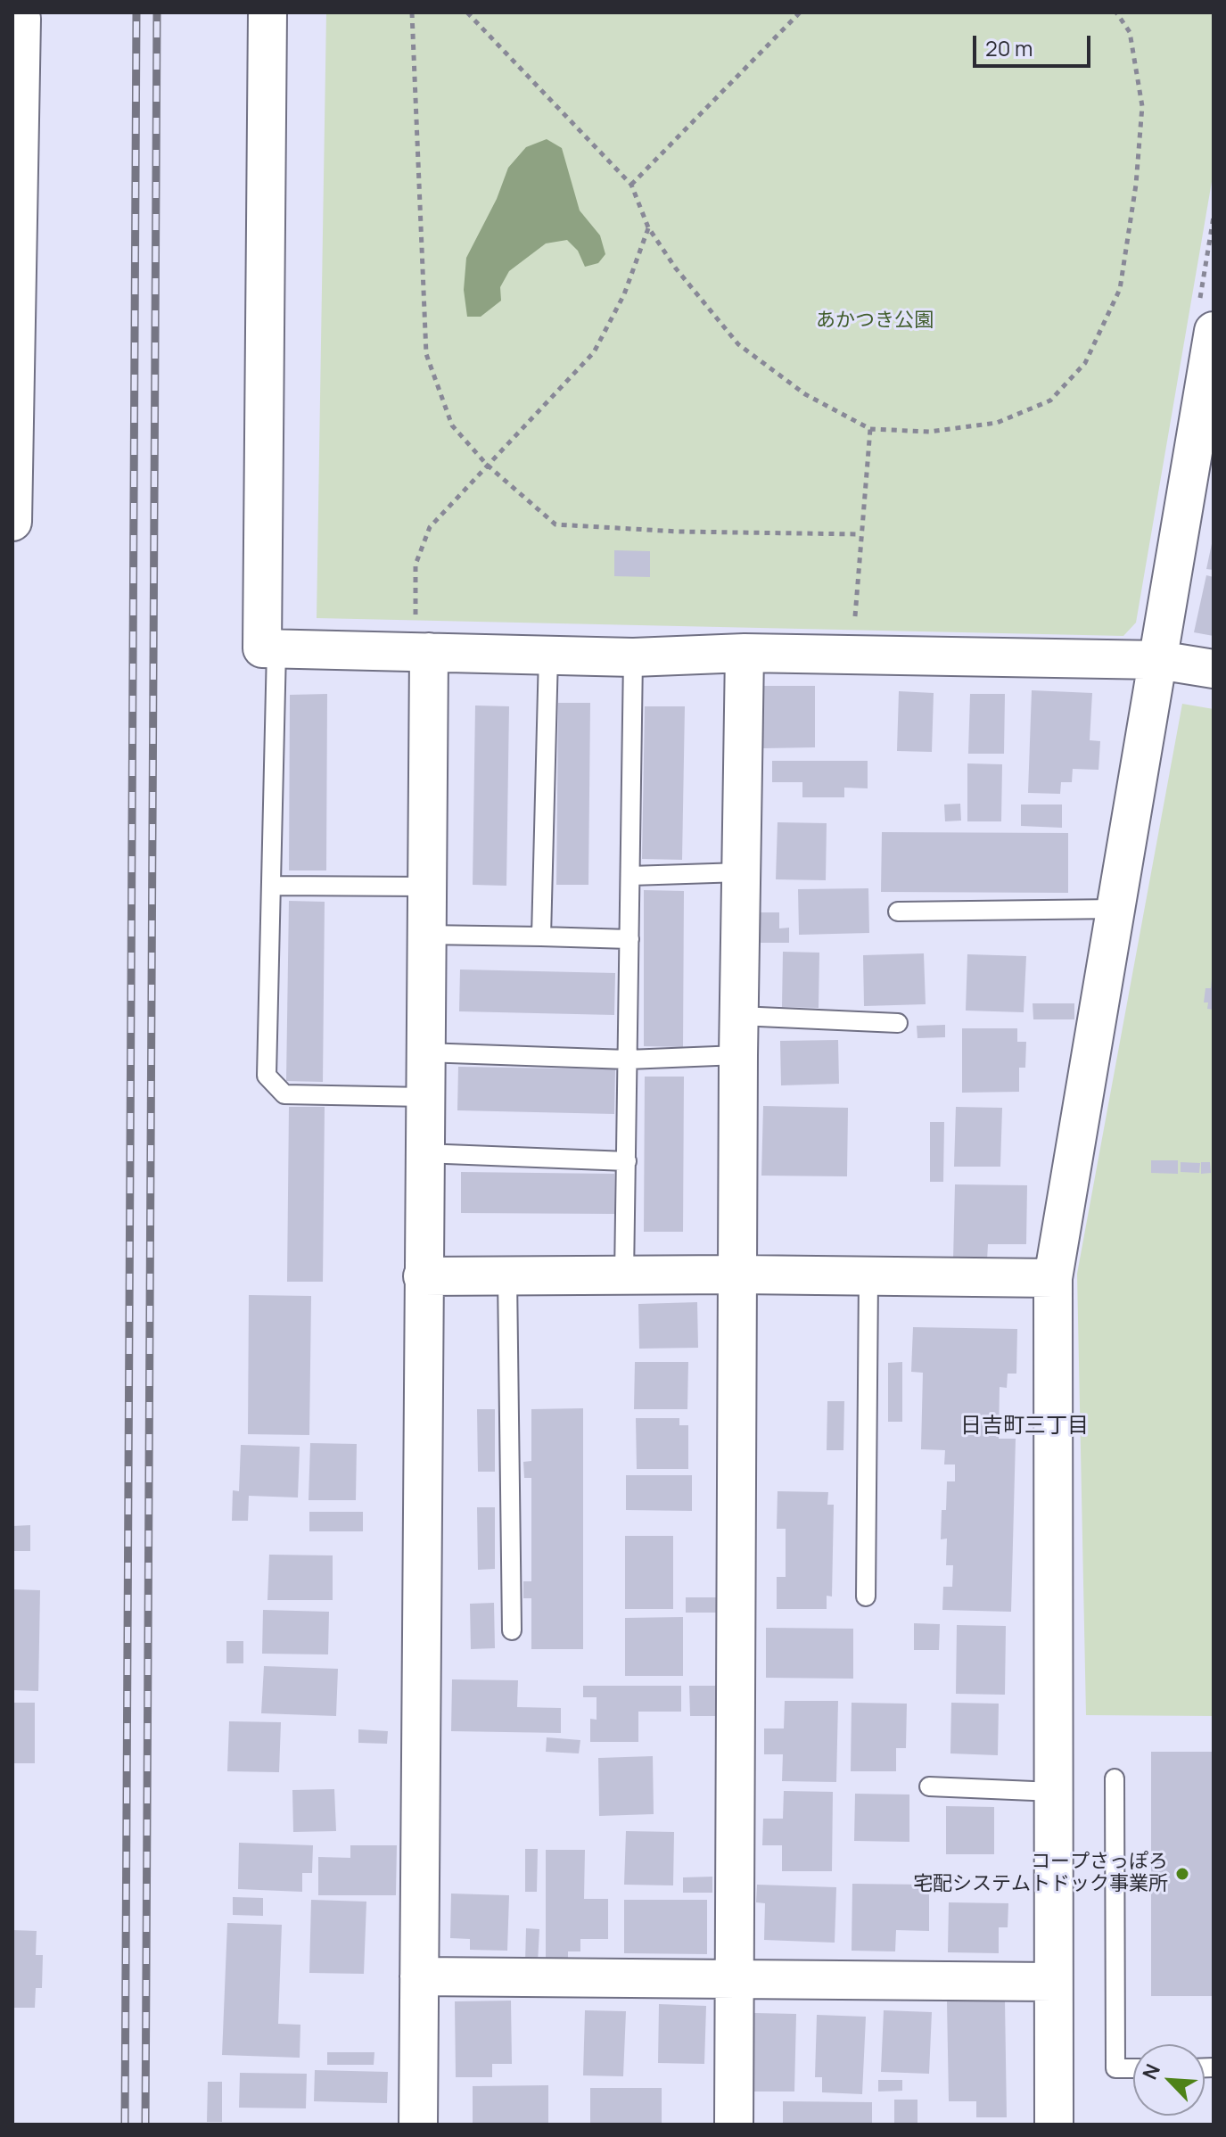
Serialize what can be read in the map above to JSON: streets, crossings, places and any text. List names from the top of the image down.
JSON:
{
  "districts": ["日吉町三丁目"],
  "parks": ["あかつき公園"],
  "places": ["コープさっぽろ 宅配システムトドック事業所"],
  "scale_bar": "20 m",
  "north": "top left"
}
